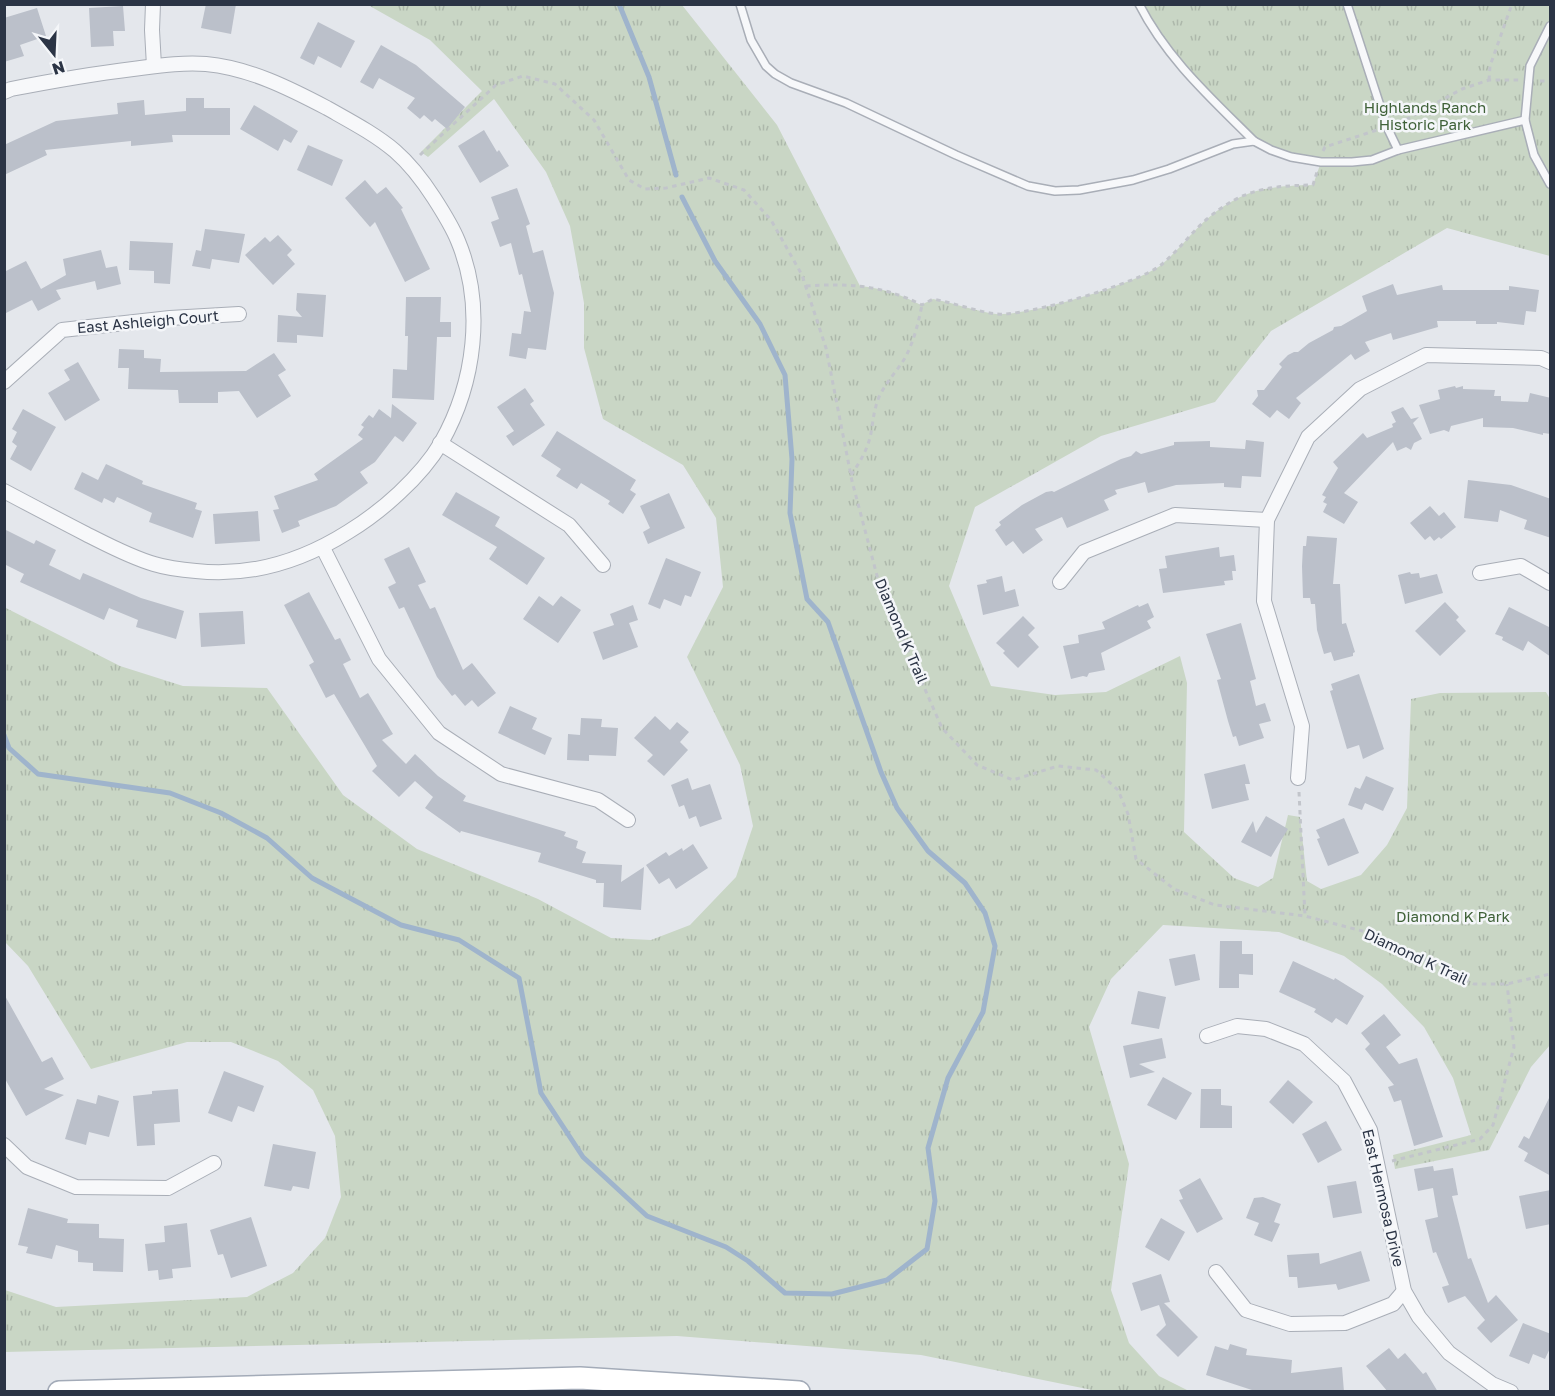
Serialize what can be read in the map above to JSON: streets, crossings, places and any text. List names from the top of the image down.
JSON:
{
  "streets": {
    "street": ["East Ashleigh Court", "East Hermosa Drive"],
    "path": ["Diamond K Trail"]
  },
  "parks": ["Highlands Ranch Historic Park", "Diamond K Park"],
  "north": "bottom"
}
